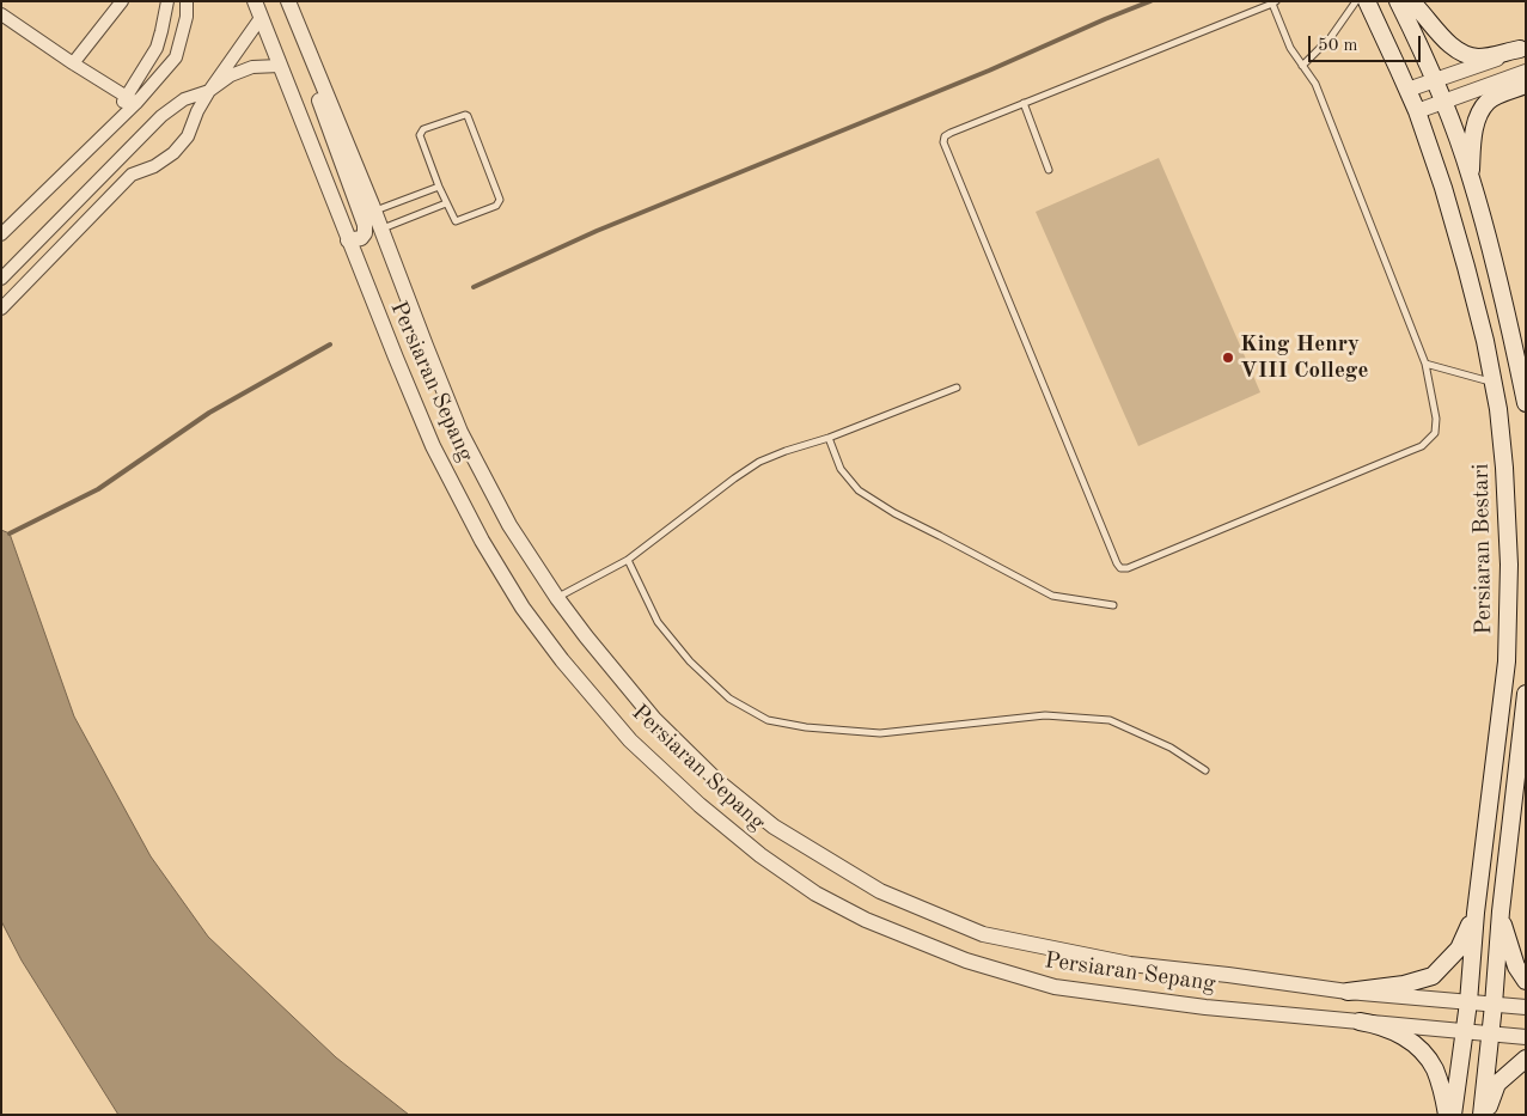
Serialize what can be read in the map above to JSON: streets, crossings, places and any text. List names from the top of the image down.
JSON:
{
  "streets": {
    "main road": ["Persiaran Bestari"],
    "street": ["Persiaran Sepang"]
  },
  "crossings": [
    ["Persiaran Sepang", "Persiaran Bestari"]
  ],
  "places": ["King Henry VIII College"],
  "scale_bar": "50 m"
}
